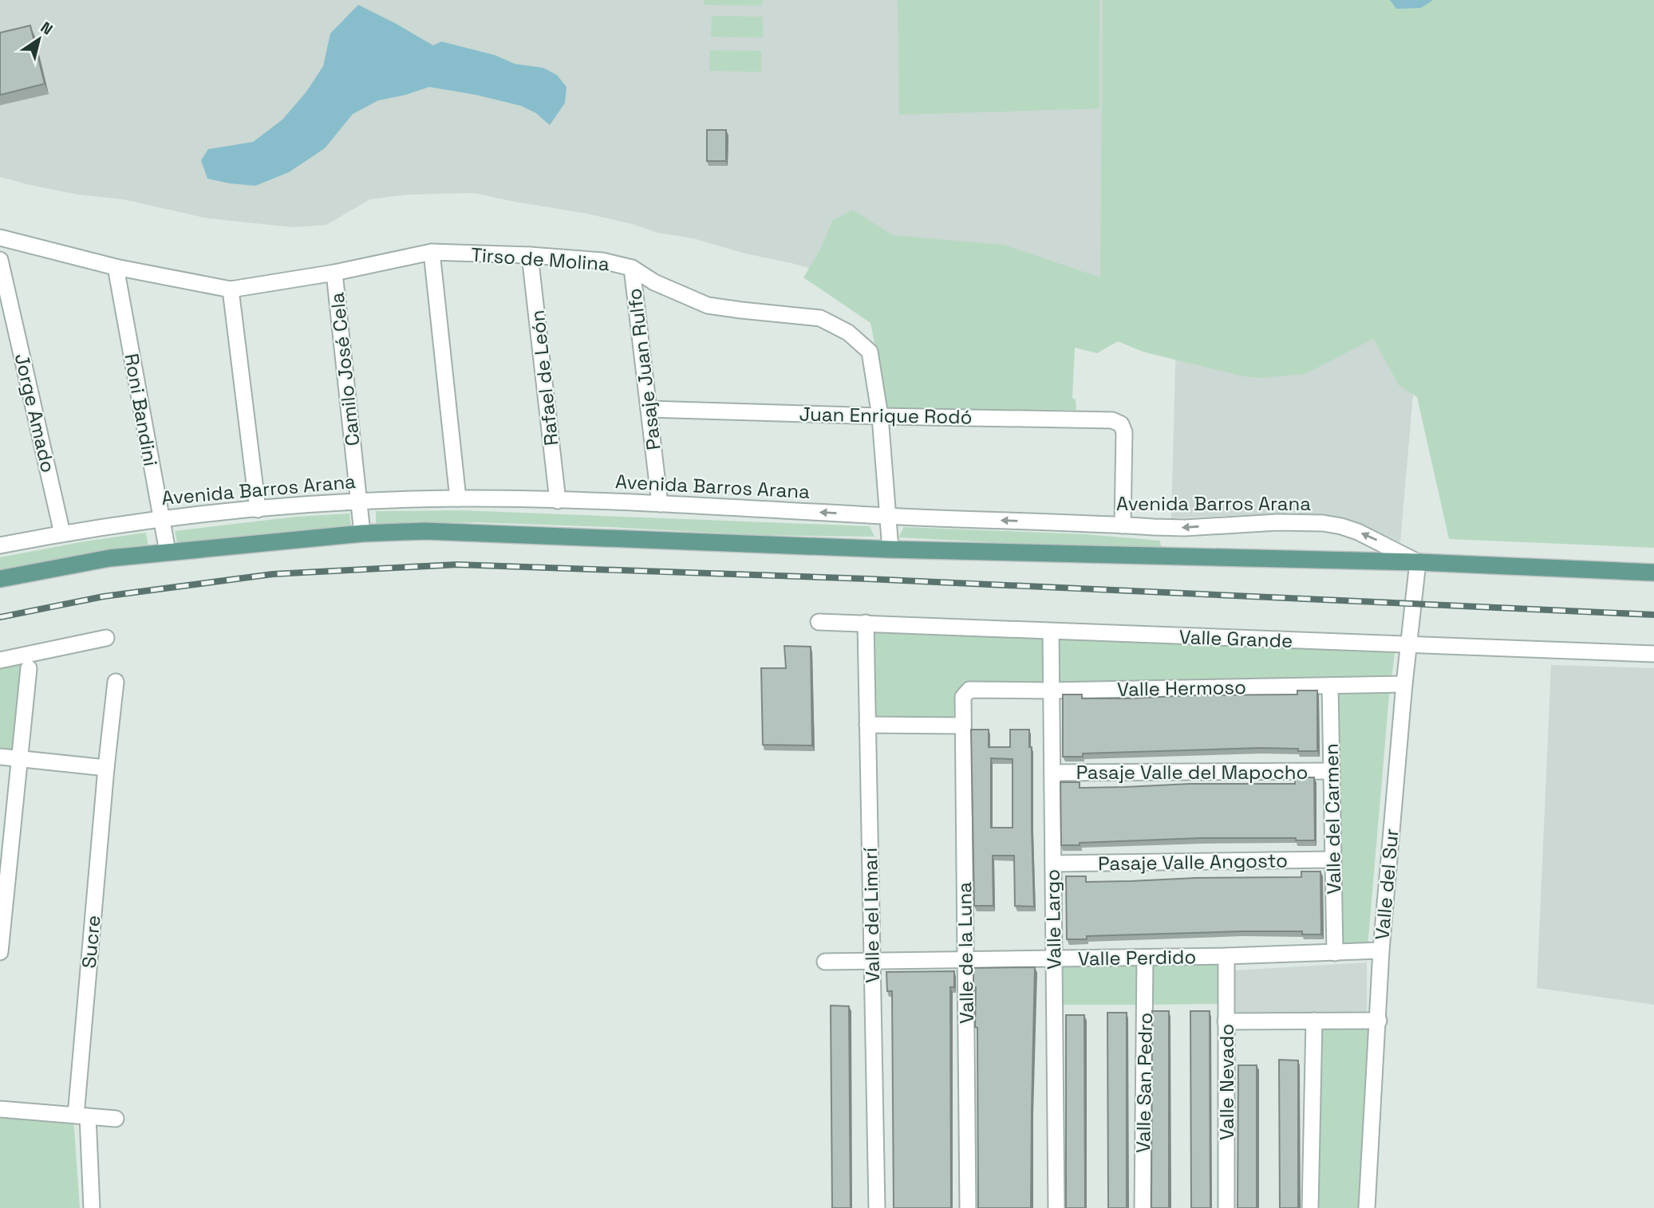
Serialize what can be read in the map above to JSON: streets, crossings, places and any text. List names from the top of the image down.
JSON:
{
  "streets": {
    "main road": ["Avenida Barros Arana"],
    "street": [
      "Tirso de Molina",
      "Camilo José Cela",
      "Pasaje Juan Rulfo",
      "Rafael de León",
      "Roni Bandini",
      "Jorge Amado",
      "Juan Enrique Rodó",
      "Valle Grande",
      "Valle Hermoso",
      "Pasaje Valle del Mapocho",
      "Valle del Carmen",
      "Pasaje Valle Angosto",
      "Valle del Sur",
      "Valle del Limarí",
      "Valle Largo",
      "Sucre",
      "Valle de la Luna",
      "Valle Perdido",
      "Valle Nevado",
      "Valle San Pedro"
    ]
  },
  "crossings": [
    ["Tirso de Molina", "Camilo José Cela"],
    ["Tirso de Molina", "Pasaje Juan Rulfo"],
    ["Tirso de Molina", "Rafael de León"],
    ["Tirso de Molina", "Roni Bandini"],
    ["Tirso de Molina", "Juan Enrique Rodó"],
    ["Tirso de Molina", "Avenida Barros Arana"],
    ["Camilo José Cela", "Avenida Barros Arana"],
    ["Pasaje Juan Rulfo", "Juan Enrique Rodó"],
    ["Pasaje Juan Rulfo", "Avenida Barros Arana"],
    ["Rafael de León", "Avenida Barros Arana"],
    ["Roni Bandini", "Avenida Barros Arana"],
    ["Jorge Amado", "Avenida Barros Arana"],
    ["Juan Enrique Rodó", "Avenida Barros Arana"],
    ["Avenida Barros Arana", "Valle del Sur"],
    ["Valle Grande", "Valle del Sur"],
    ["Valle Grande", "Valle del Limarí"],
    ["Valle Grande", "Valle Largo"],
    ["Valle Hermoso", "Valle del Carmen"],
    ["Valle Hermoso", "Valle del Sur"],
    ["Valle Hermoso", "Valle Largo"],
    ["Valle Hermoso", "Valle de la Luna"],
    ["Pasaje Valle del Mapocho", "Valle del Carmen"],
    ["Pasaje Valle del Mapocho", "Valle Largo"],
    ["Valle del Carmen", "Pasaje Valle Angosto"],
    ["Valle del Carmen", "Valle Perdido"],
    ["Pasaje Valle Angosto", "Valle Largo"],
    ["Valle del Sur", "Valle Perdido"],
    ["Valle del Limarí", "Valle Perdido"],
    ["Valle Largo", "Valle Perdido"],
    ["Valle de la Luna", "Valle Perdido"],
    ["Valle Perdido", "Valle Nevado"],
    ["Valle Perdido", "Valle San Pedro"]
  ],
  "north": "top right"
}
